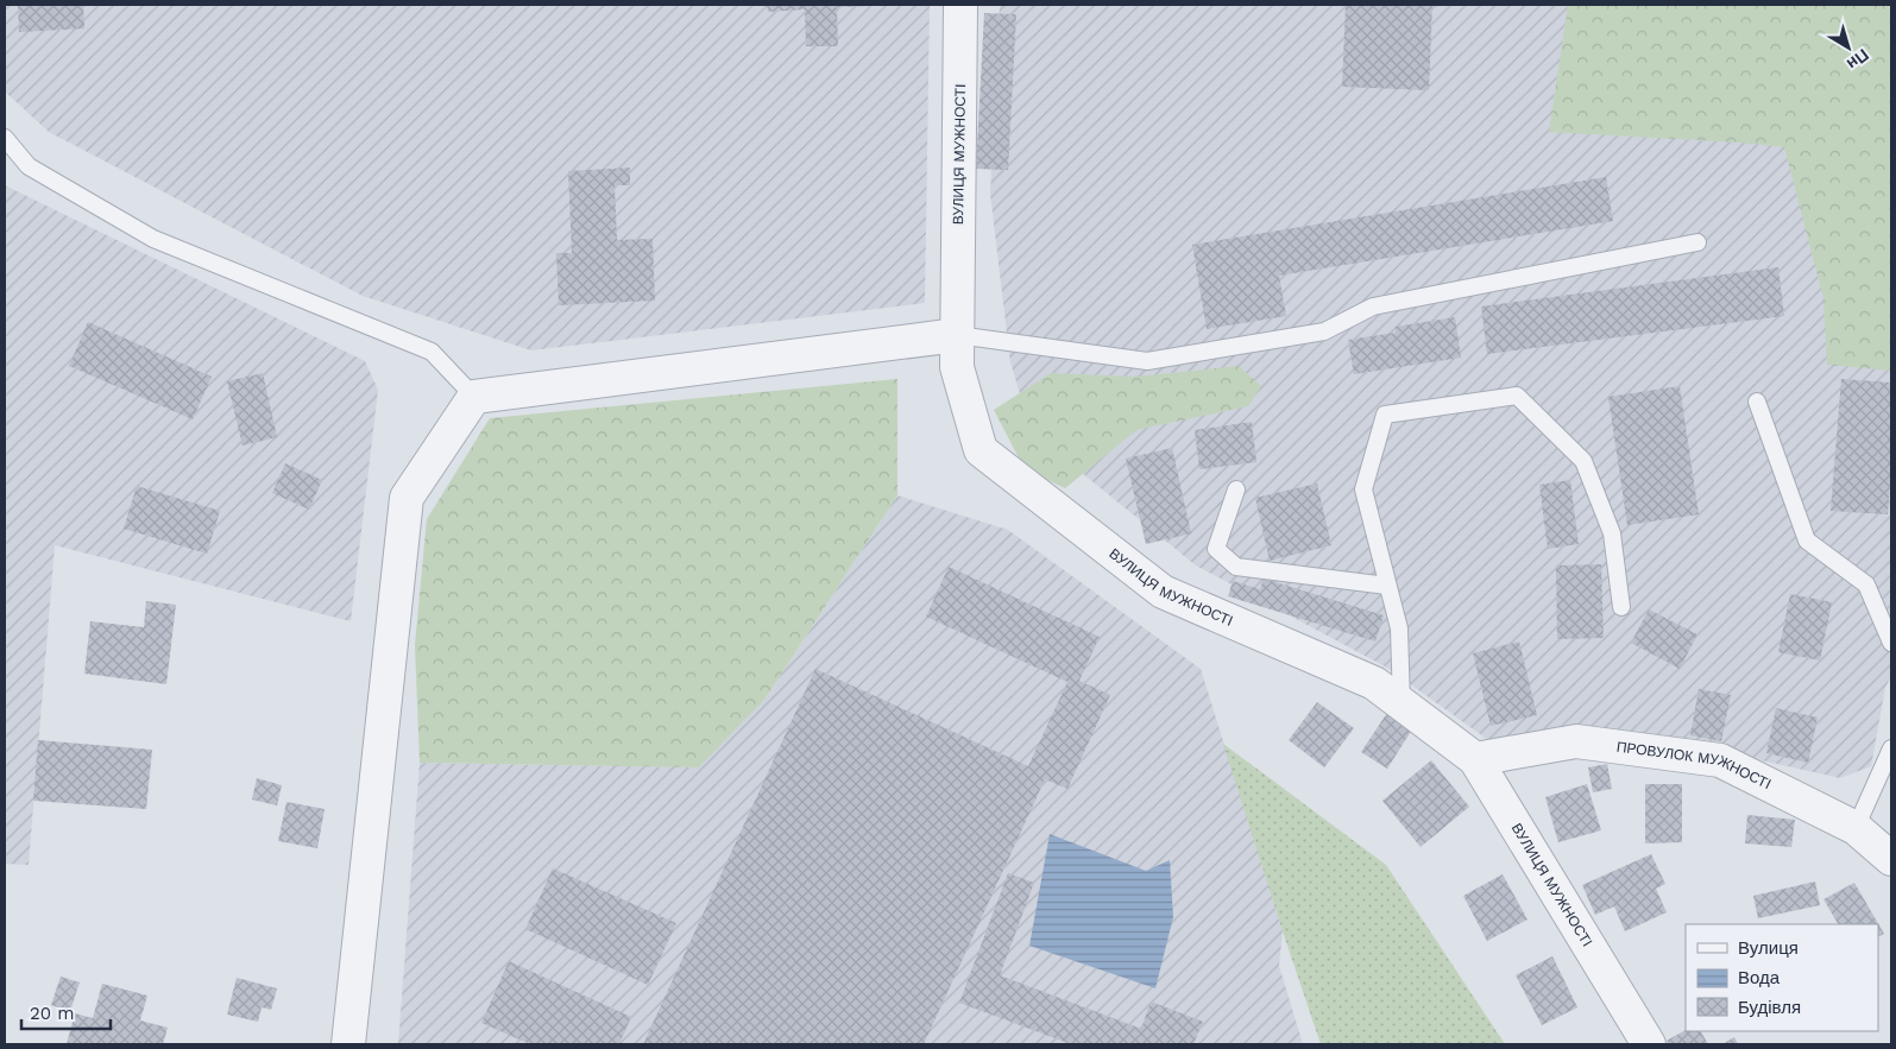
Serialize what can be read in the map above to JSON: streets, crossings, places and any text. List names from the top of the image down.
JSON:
{
  "streets": {
    "street": ["ВУЛИЦЯ МУЖНОСТІ", "ПРОВУЛОК МУЖНОСТІ"]
  },
  "crossings": [
    ["ВУЛИЦЯ МУЖНОСТІ", "ПРОВУЛОК МУЖНОСТІ"]
  ],
  "legend": ["Вулиця", "Вода", "Будівля"],
  "scale_bar": "20 m",
  "north": "bottom right"
}
